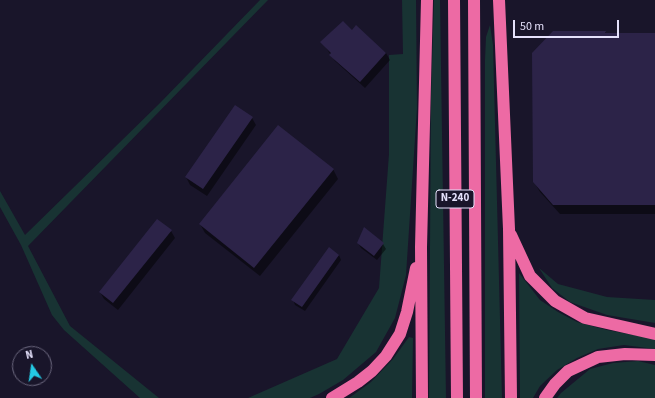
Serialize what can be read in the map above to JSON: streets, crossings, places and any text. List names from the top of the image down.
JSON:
{
  "streets": {
    "highway": ["N-240"]
  },
  "scale_bar": "50 m",
  "north": "top"
}
